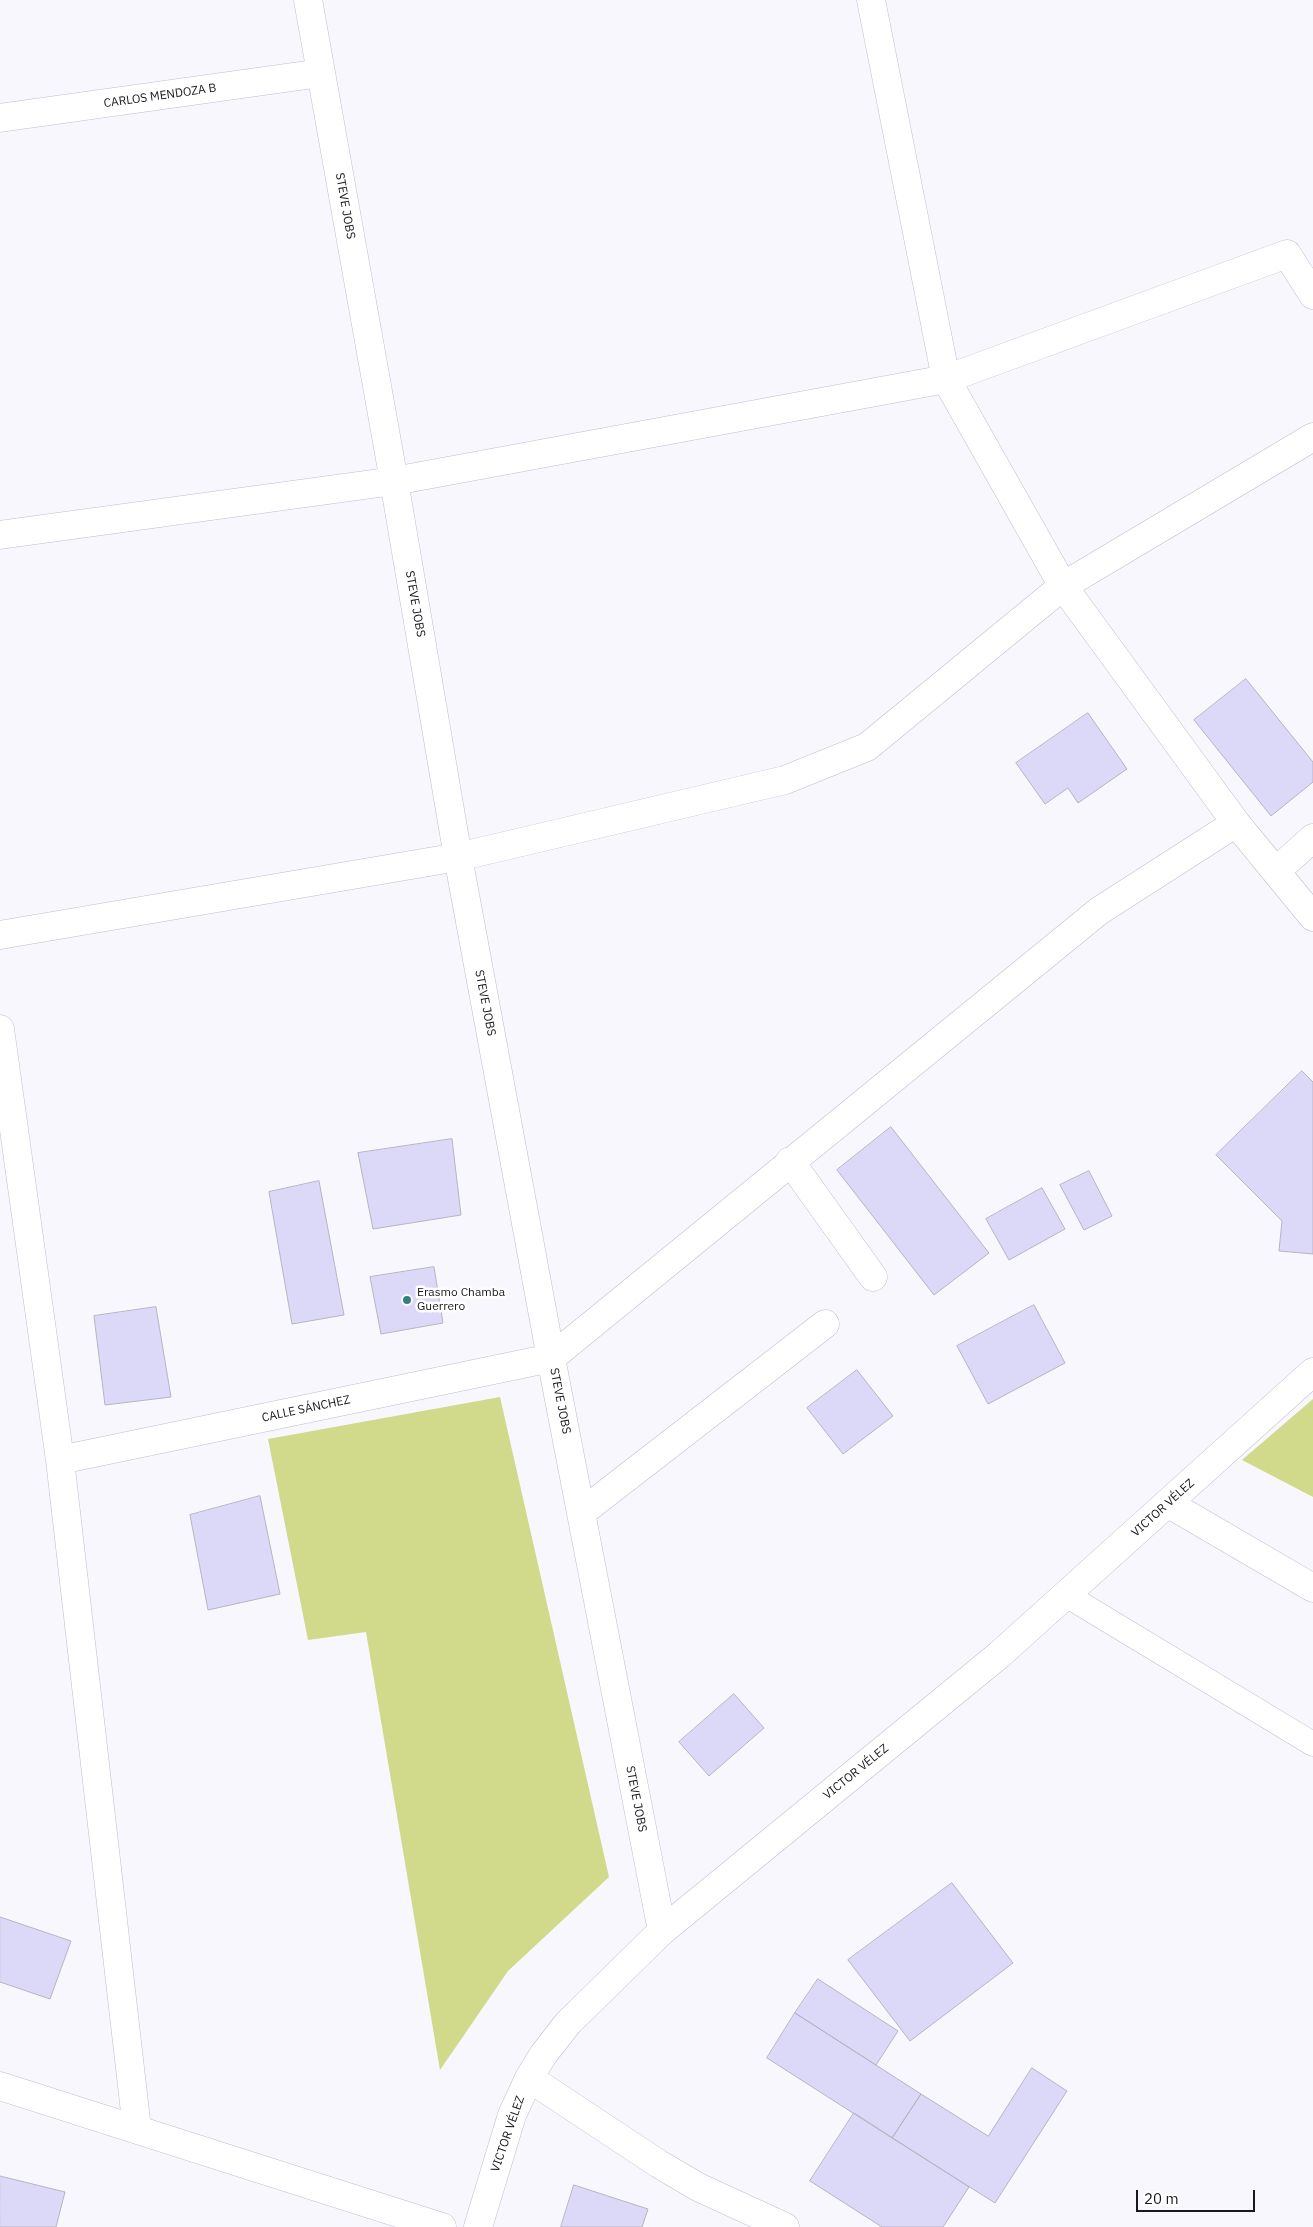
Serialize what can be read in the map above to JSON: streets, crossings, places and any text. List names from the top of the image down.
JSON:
{
  "streets": {
    "street": [
      "CARLOS MENDOZA B",
      "STEVE JOBS",
      "CALLE SÁNCHEZ",
      "VICTOR VÉLEZ"
    ]
  },
  "crossings": [
    ["CARLOS MENDOZA B", "STEVE JOBS"],
    ["STEVE JOBS", "CALLE SÁNCHEZ"],
    ["STEVE JOBS", "VICTOR VÉLEZ"]
  ],
  "places": ["Erasmo Chamba Guerrero"],
  "scale_bar": "20 m"
}
